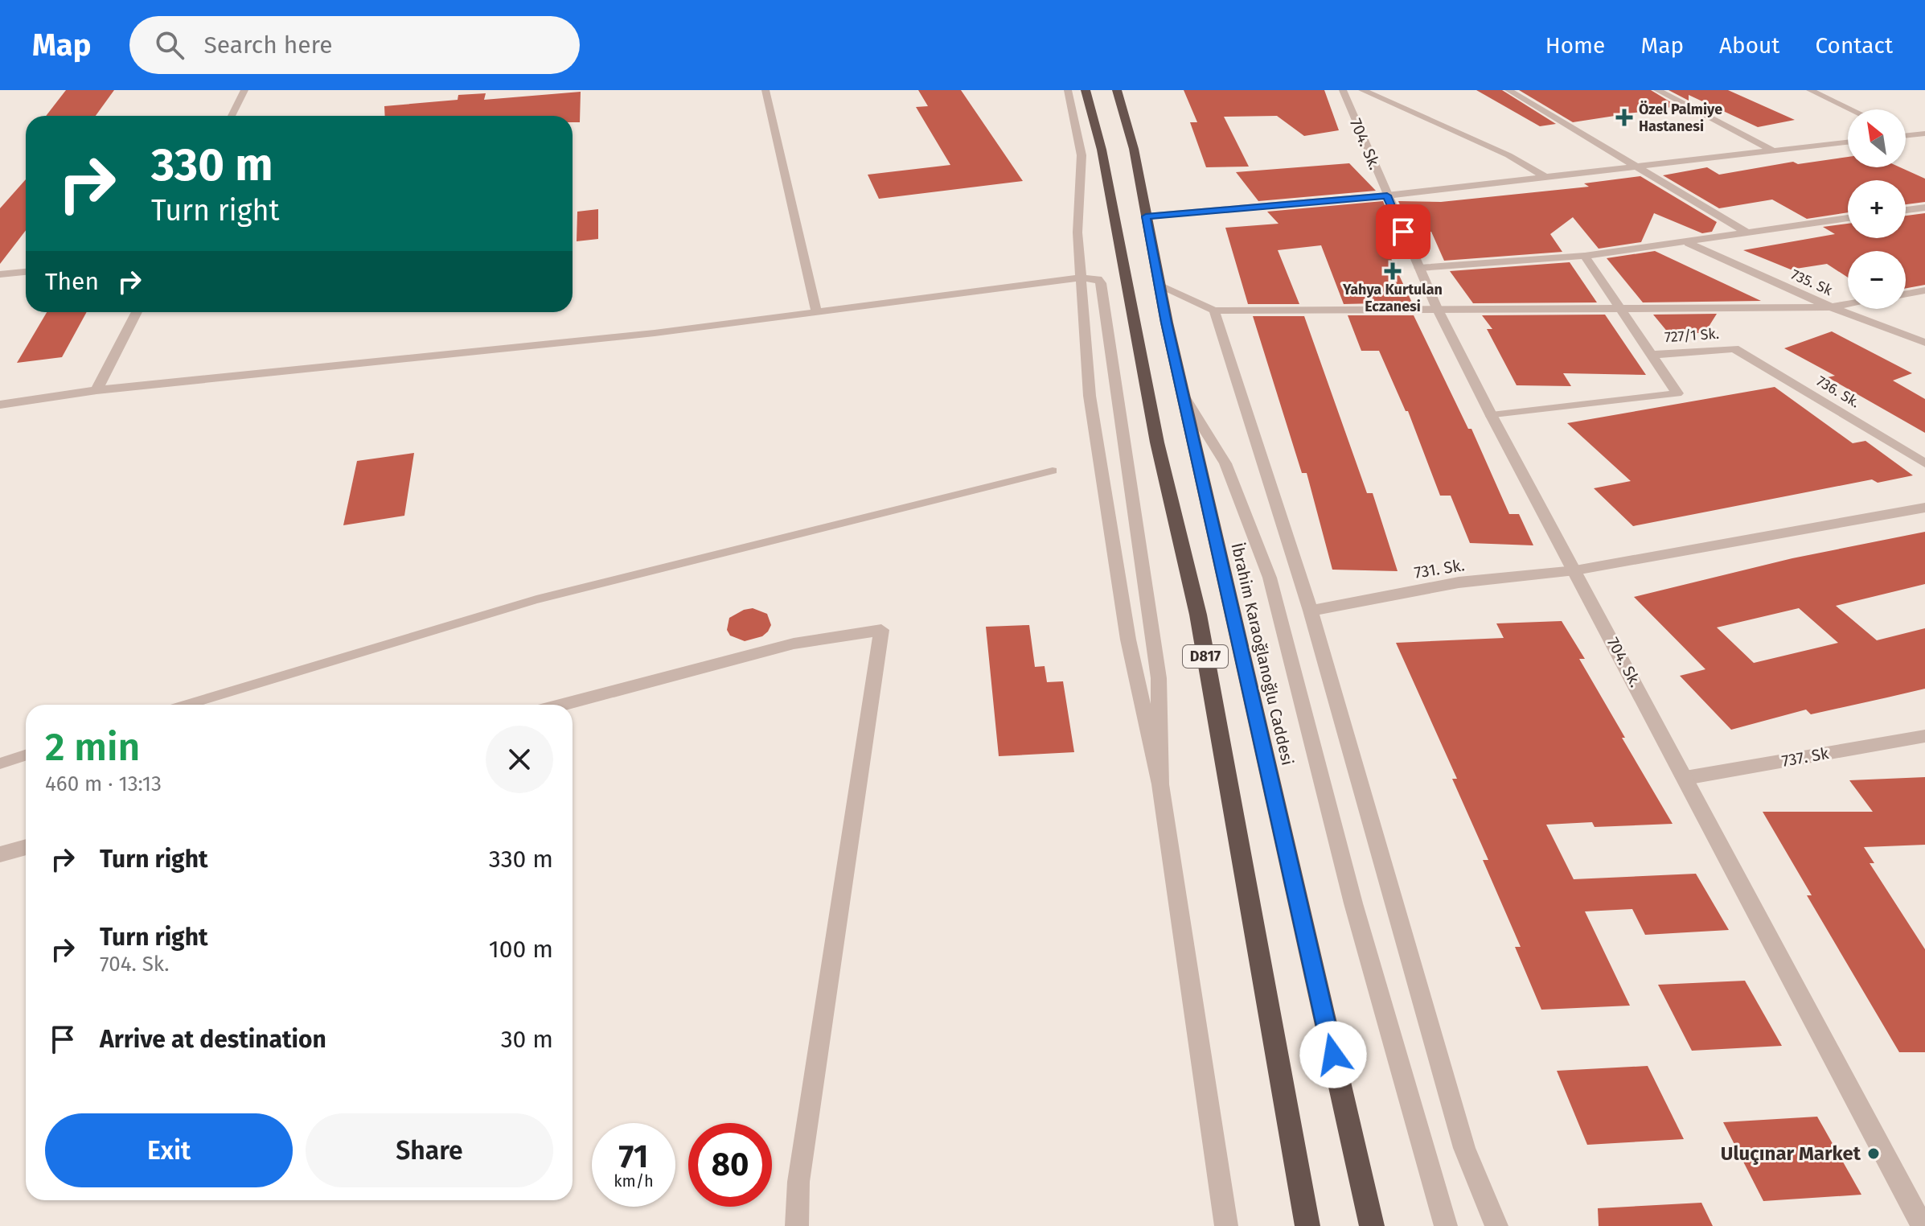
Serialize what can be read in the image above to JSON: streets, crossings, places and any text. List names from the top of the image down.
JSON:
{
  "streets": {
    "highway": ["İbrahim Karaoğlanoğlu Caddesi", "D817"],
    "street": [
      "704. Sk.",
      "735. Sk",
      "727/1 Sk.",
      "736. Sk.",
      "731. Sk.",
      "737. Sk"
    ]
  },
  "crossings": [
    ["704. Sk.", "731. Sk."],
    ["704. Sk.", "737. Sk"],
    ["727/1 Sk.", "736. Sk."]
  ],
  "places": {
    "health": ["Özel Palmiye Hastanesi", "Yahya Kurtulan Eczanesi"],
    "other": ["Uluçınar Market"]
  },
  "north": "top left",
  "page": {
    "header": "Map",
    "search": "Search here",
    "nav": [
      "Home",
      "Map",
      "About",
      "Contact"
    ],
    "map_buttons": ["+", "−"],
    "turn": ["330 m", "Turn right"],
    "then": "Then",
    "heading": ["2 min", "460 m · 13:13"],
    "list": [
      {
        "name": "Turn right",
        "value": "330 m"
      },
      {
        "name": "Turn right",
        "note": "704. Sk.",
        "value": "100 m"
      },
      {
        "name": "Arrive at destination",
        "value": "30 m"
      }
    ],
    "buttons": ["Exit", "Share"],
    "speed": "71 km/h",
    "limit": "80"
  }
}
